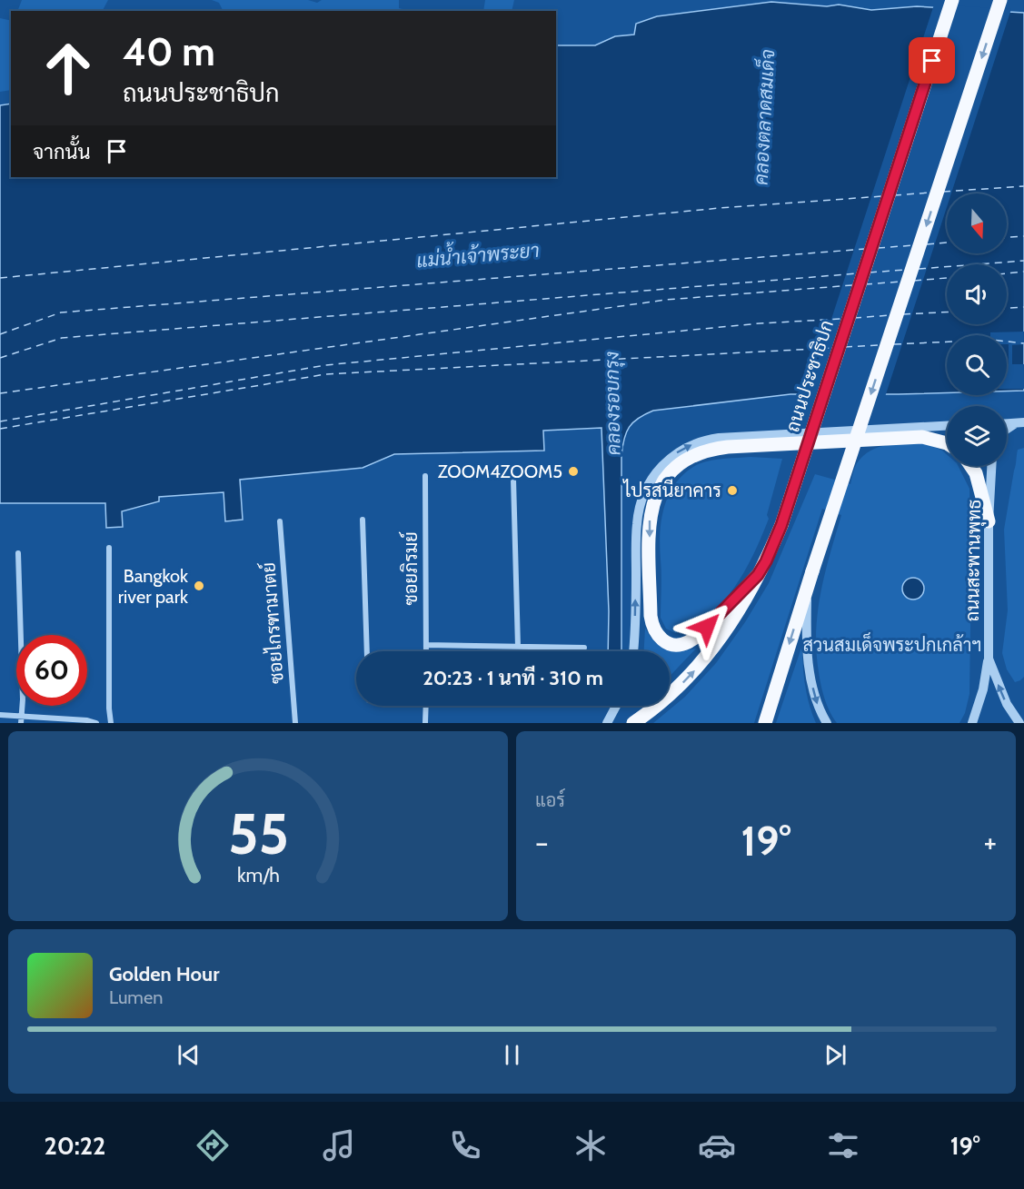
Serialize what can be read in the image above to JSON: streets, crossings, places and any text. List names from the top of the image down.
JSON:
{
  "streets": {
    "main road": ["ถนนประชาธิปก"],
    "street": ["ถนนสะพานพุทธ", "ซอยภิรมย์", "ซอยไกรฑามาตย์"]
  },
  "water": ["คลองตลาดสมเด็จ", "แม่น้ำเจ้าพระยา", "คลองรอบกรุง"],
  "parks": ["สวนสมเด็จพระปกเกล้าฯ"],
  "places": ["ZOOM4ZOOM5", "ไปรสนียาคาร", "Bangkok river park"],
  "north": "bottom",
  "page": {
    "turn": ["40 m", "ถนนประชาธิปก"],
    "then": "จากนั้น",
    "limit": "60",
    "trip": "20:23 · 1 นาที · 310 m",
    "tile": "แอร์",
    "heat": ["−", "19°", "+"],
    "song": ["Golden Hour", "Lumen"],
    "tabs": ["20:22", "19°"],
    "gauge": ["55", "km/h"]
  }
}
